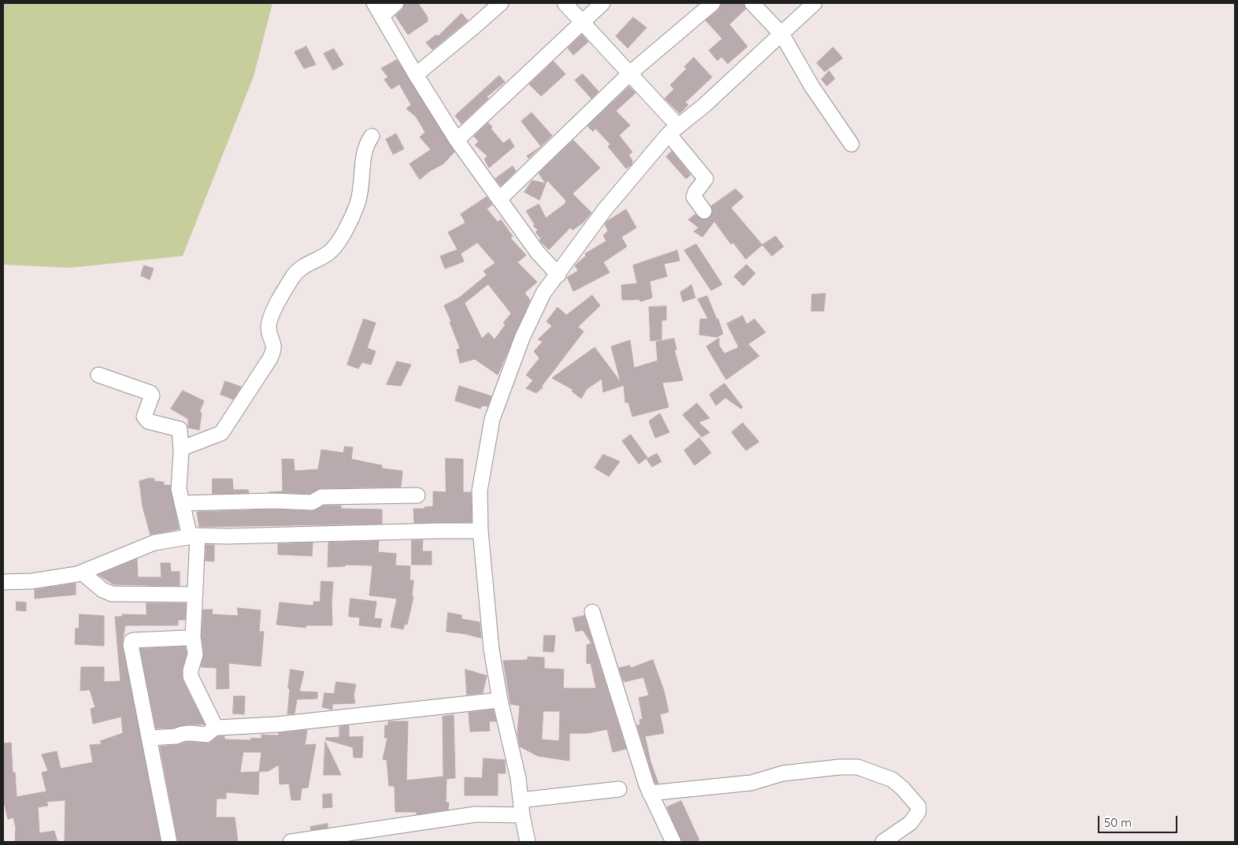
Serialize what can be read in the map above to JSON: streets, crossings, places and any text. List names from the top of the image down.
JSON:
{
  "scale_bar": "50 m"
}
